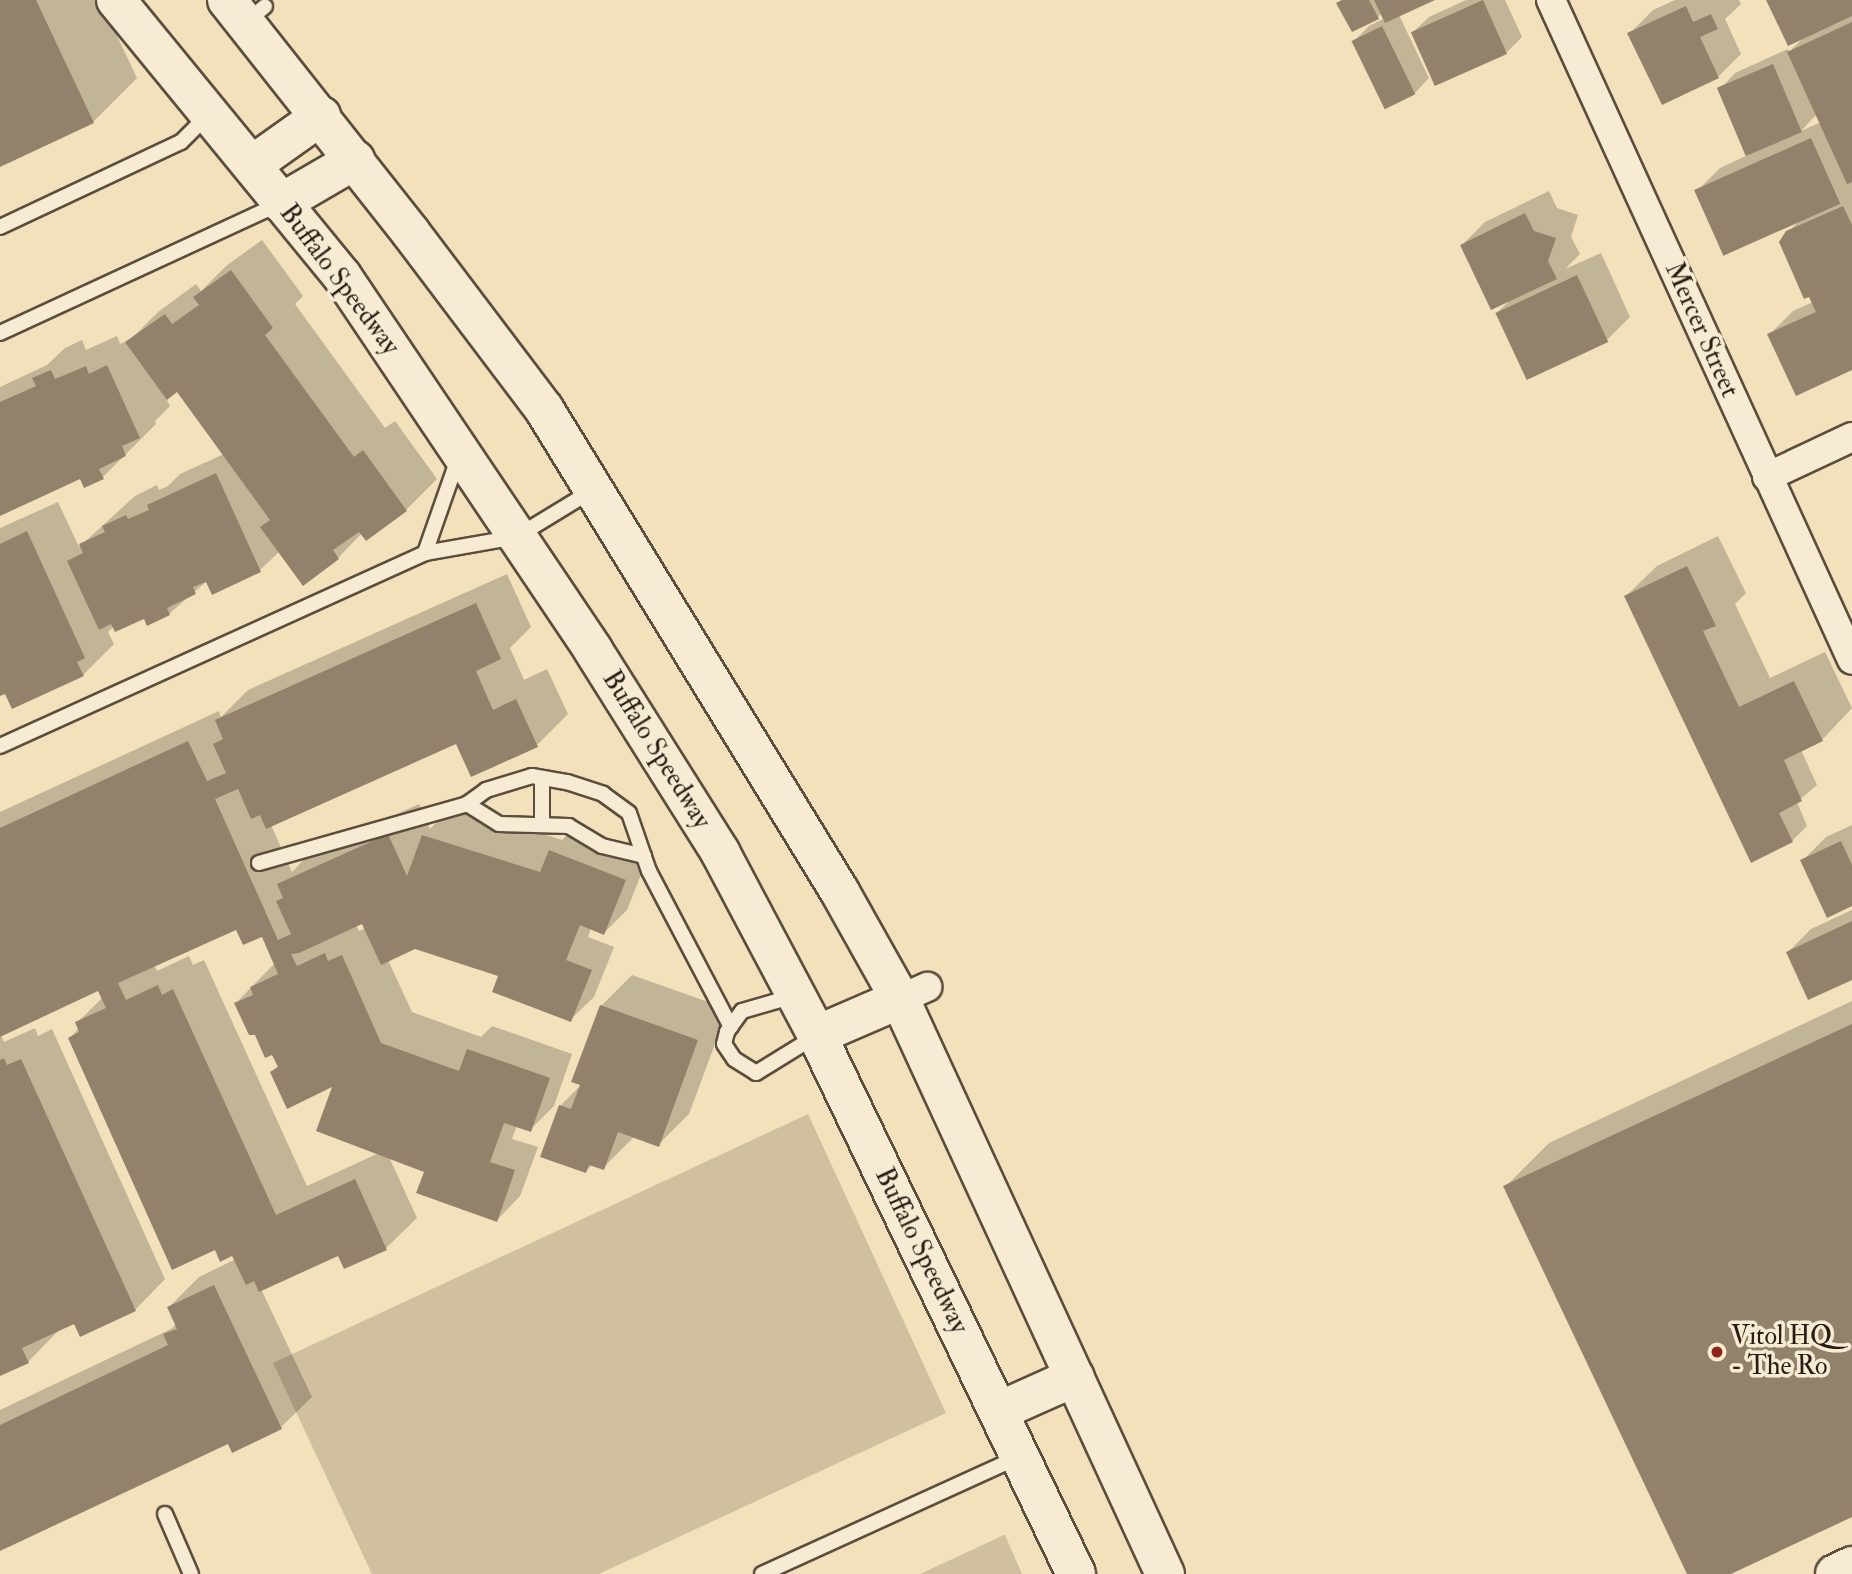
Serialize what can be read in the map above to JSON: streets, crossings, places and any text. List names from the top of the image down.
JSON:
{
  "streets": {
    "main road": ["Buffalo Speedway"],
    "street": ["Mercer Street"]
  },
  "places": ["Vitol HQ - The Ro"]
}
